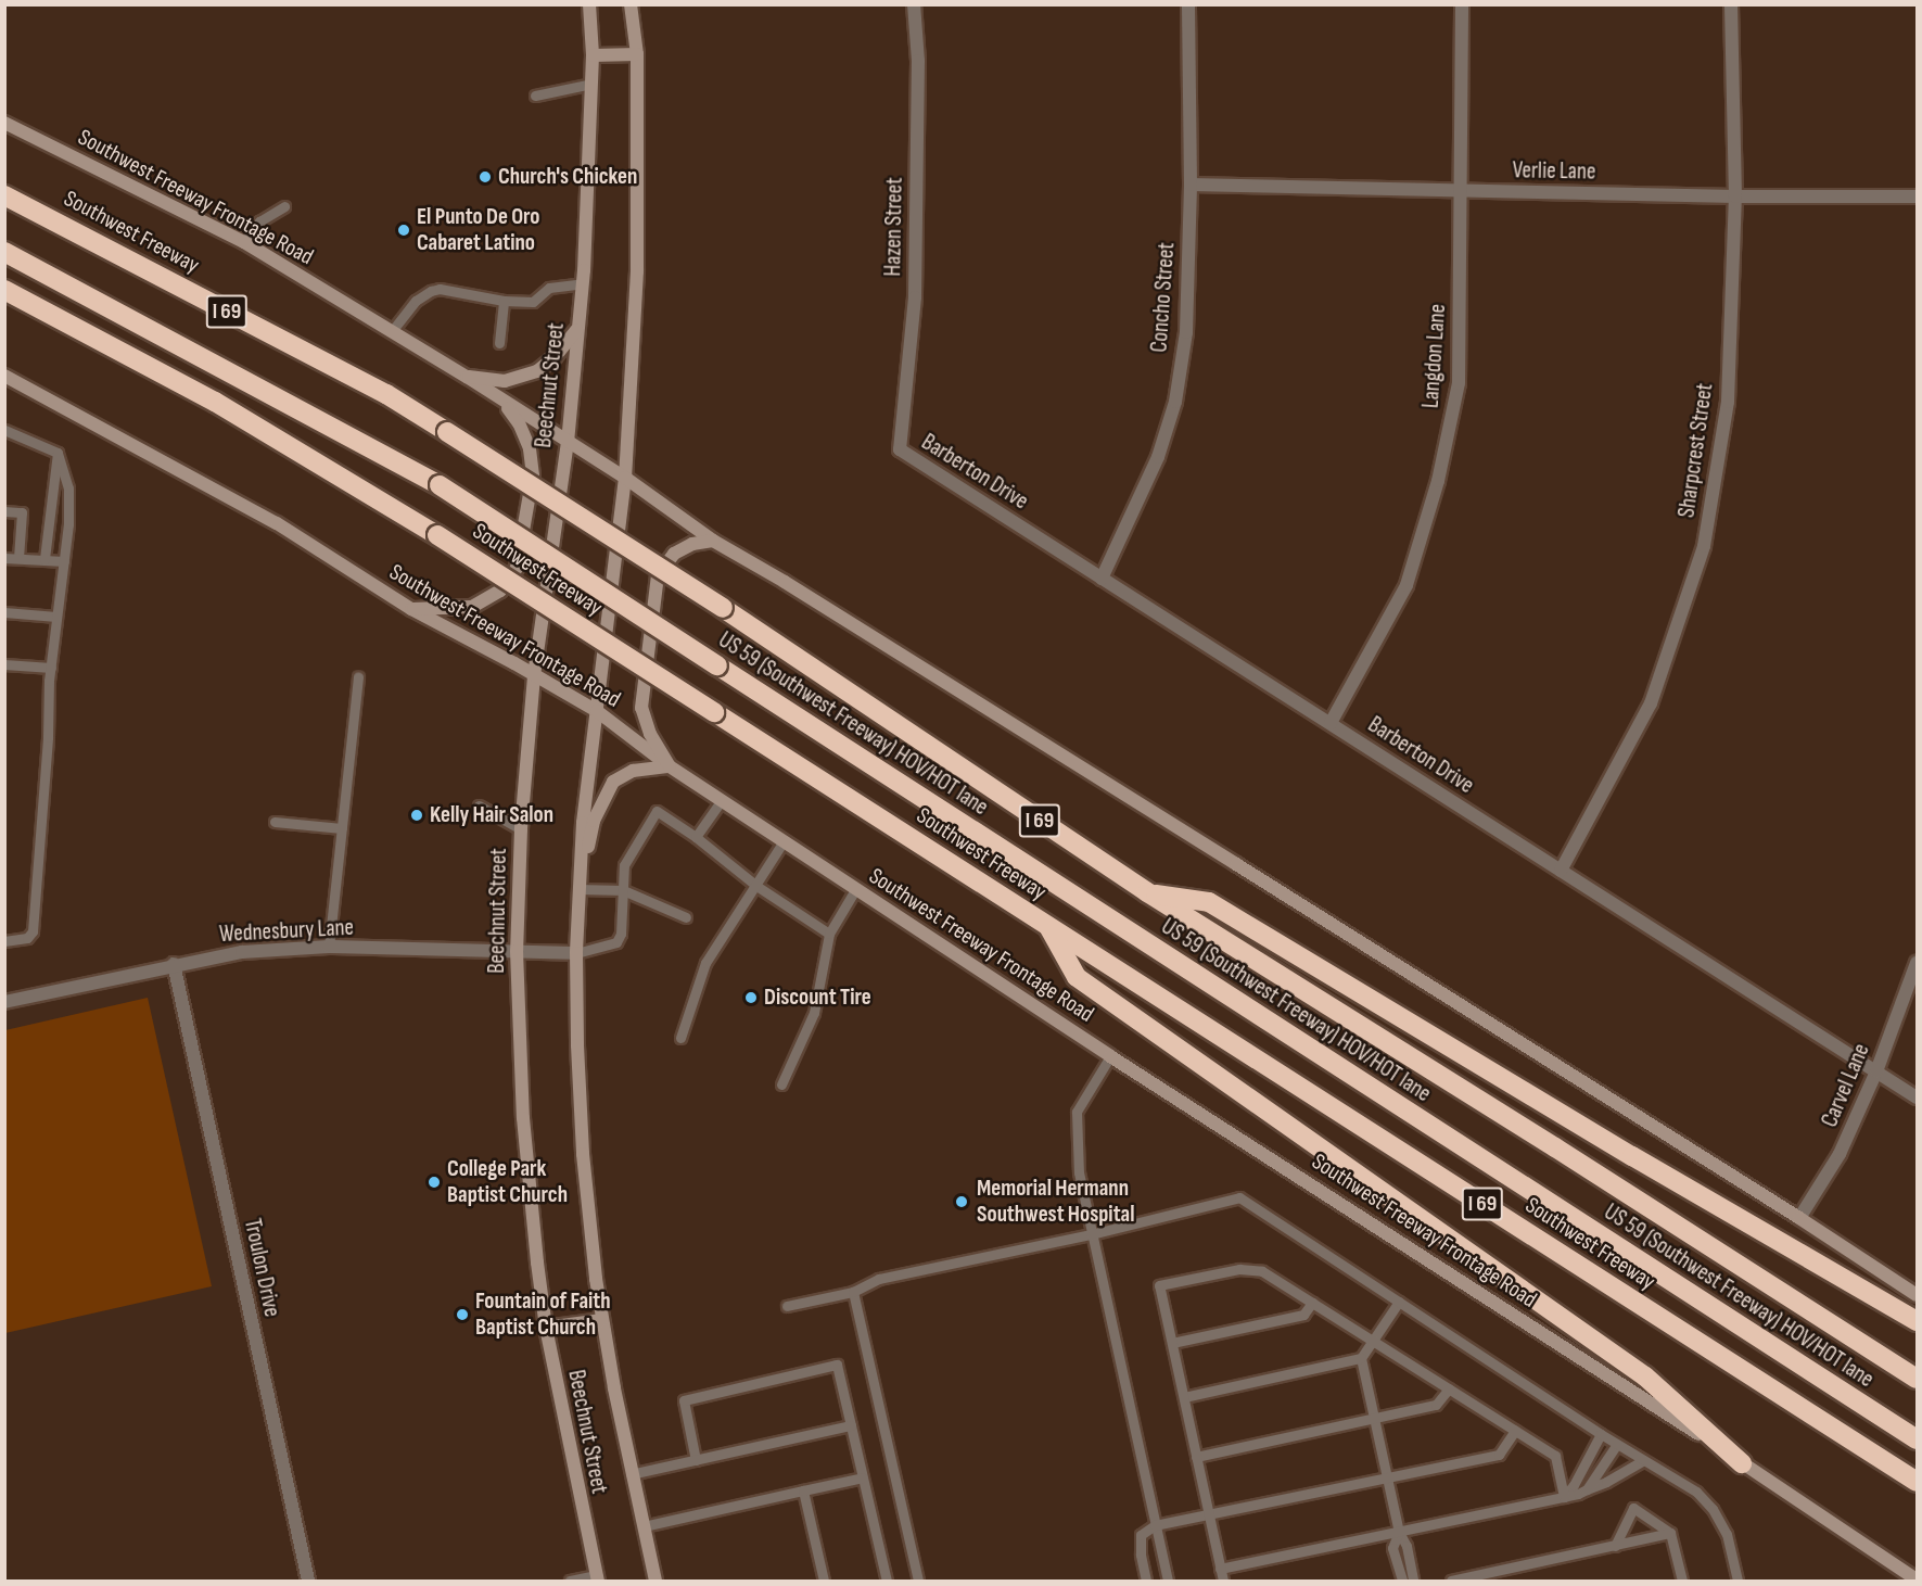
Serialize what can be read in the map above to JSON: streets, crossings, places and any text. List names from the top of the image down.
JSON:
{
  "streets": {
    "highway": ["Southwest Freeway", "I 69", "US 59 (Southwest Freeway) HOV/HOT lane"],
    "main road": ["Southwest Freeway Frontage Road", "Beechnut Street"],
    "street": [
      "Verlie Lane",
      "Hazen Street",
      "Concho Street",
      "Langdon Lane",
      "Sharpcrest Street",
      "Barberton Drive",
      "Wednesbury Lane",
      "Carvel Lane",
      "Troulon Drive"
    ]
  },
  "crossings": [
    ["Verlie Lane", "Concho Street"],
    ["Verlie Lane", "Langdon Lane"],
    ["Verlie Lane", "Sharpcrest Street"],
    ["Southwest Freeway Frontage Road", "Beechnut Street"],
    ["Southwest Freeway Frontage Road", "Carvel Lane"],
    ["Hazen Street", "Barberton Drive"],
    ["Concho Street", "Barberton Drive"],
    ["Langdon Lane", "Barberton Drive"],
    ["Beechnut Street", "Wednesbury Lane"],
    ["Sharpcrest Street", "Barberton Drive"],
    ["Barberton Drive", "Carvel Lane"],
    ["Wednesbury Lane", "Troulon Drive"]
  ],
  "places": [
    "Church's Chicken",
    "El Punto De Oro Cabaret Latino",
    "Kelly Hair Salon",
    "Discount Tire",
    "College Park Baptist Church",
    "Memorial Hermann Southwest Hospital",
    "Fountain of Faith Baptist Church"
  ]
}
